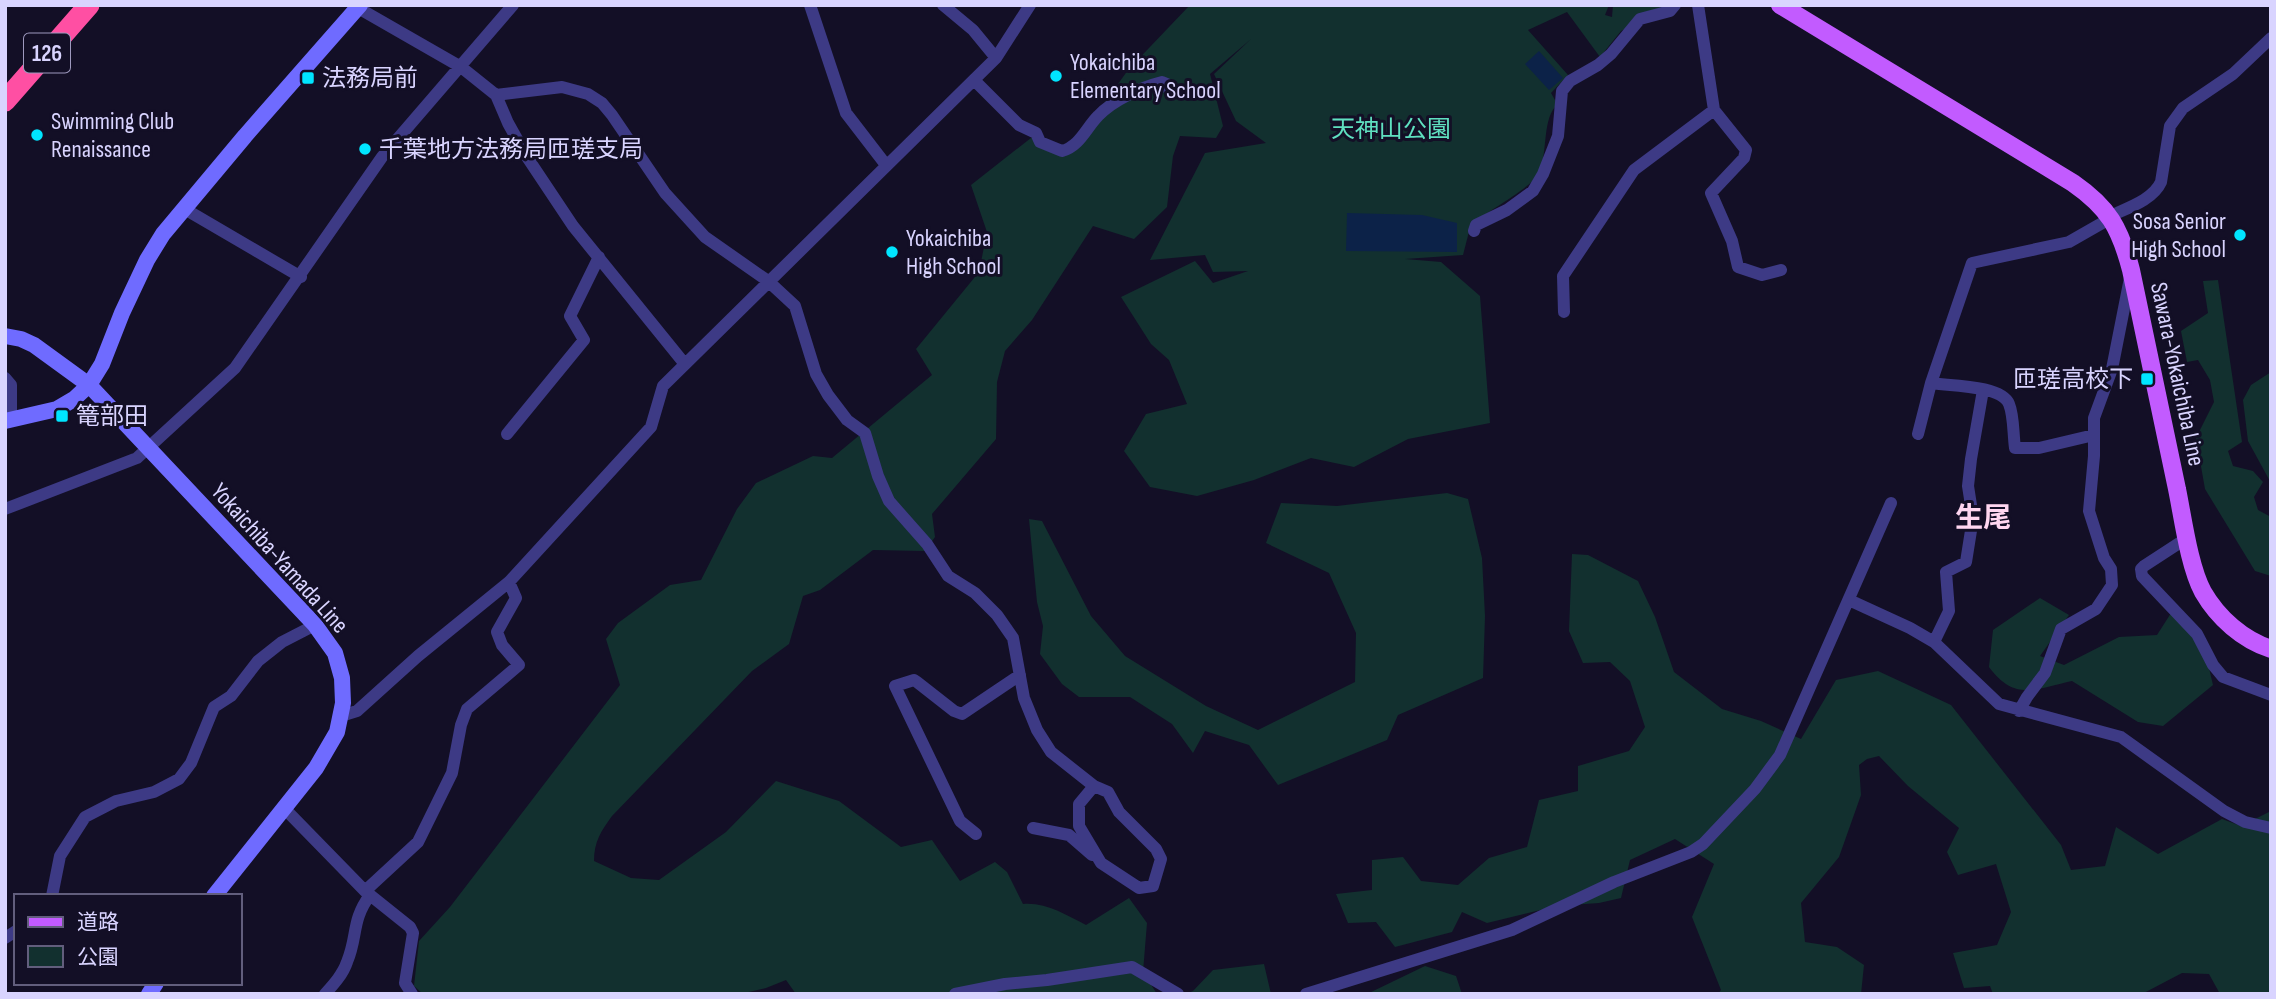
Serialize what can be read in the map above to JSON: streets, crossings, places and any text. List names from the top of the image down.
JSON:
{
  "streets": {
    "highway": ["126"],
    "main road": ["Sawara-Yokaichiba Line", "Yokaichiba-Yamada Line"]
  },
  "districts": ["生尾"],
  "parks": ["天神山公園"],
  "places": {
    "other": [
      "Yokaichiba Elementary School",
      "Swimming Club Renaissance",
      "千葉地方法務局匝瑳支局",
      "Sosa Senior High School",
      "Yokaichiba High School"
    ],
    "transit": ["法務局前", "匝瑳高校下", "篭部田"]
  },
  "legend": ["道路", "公園"]
}
